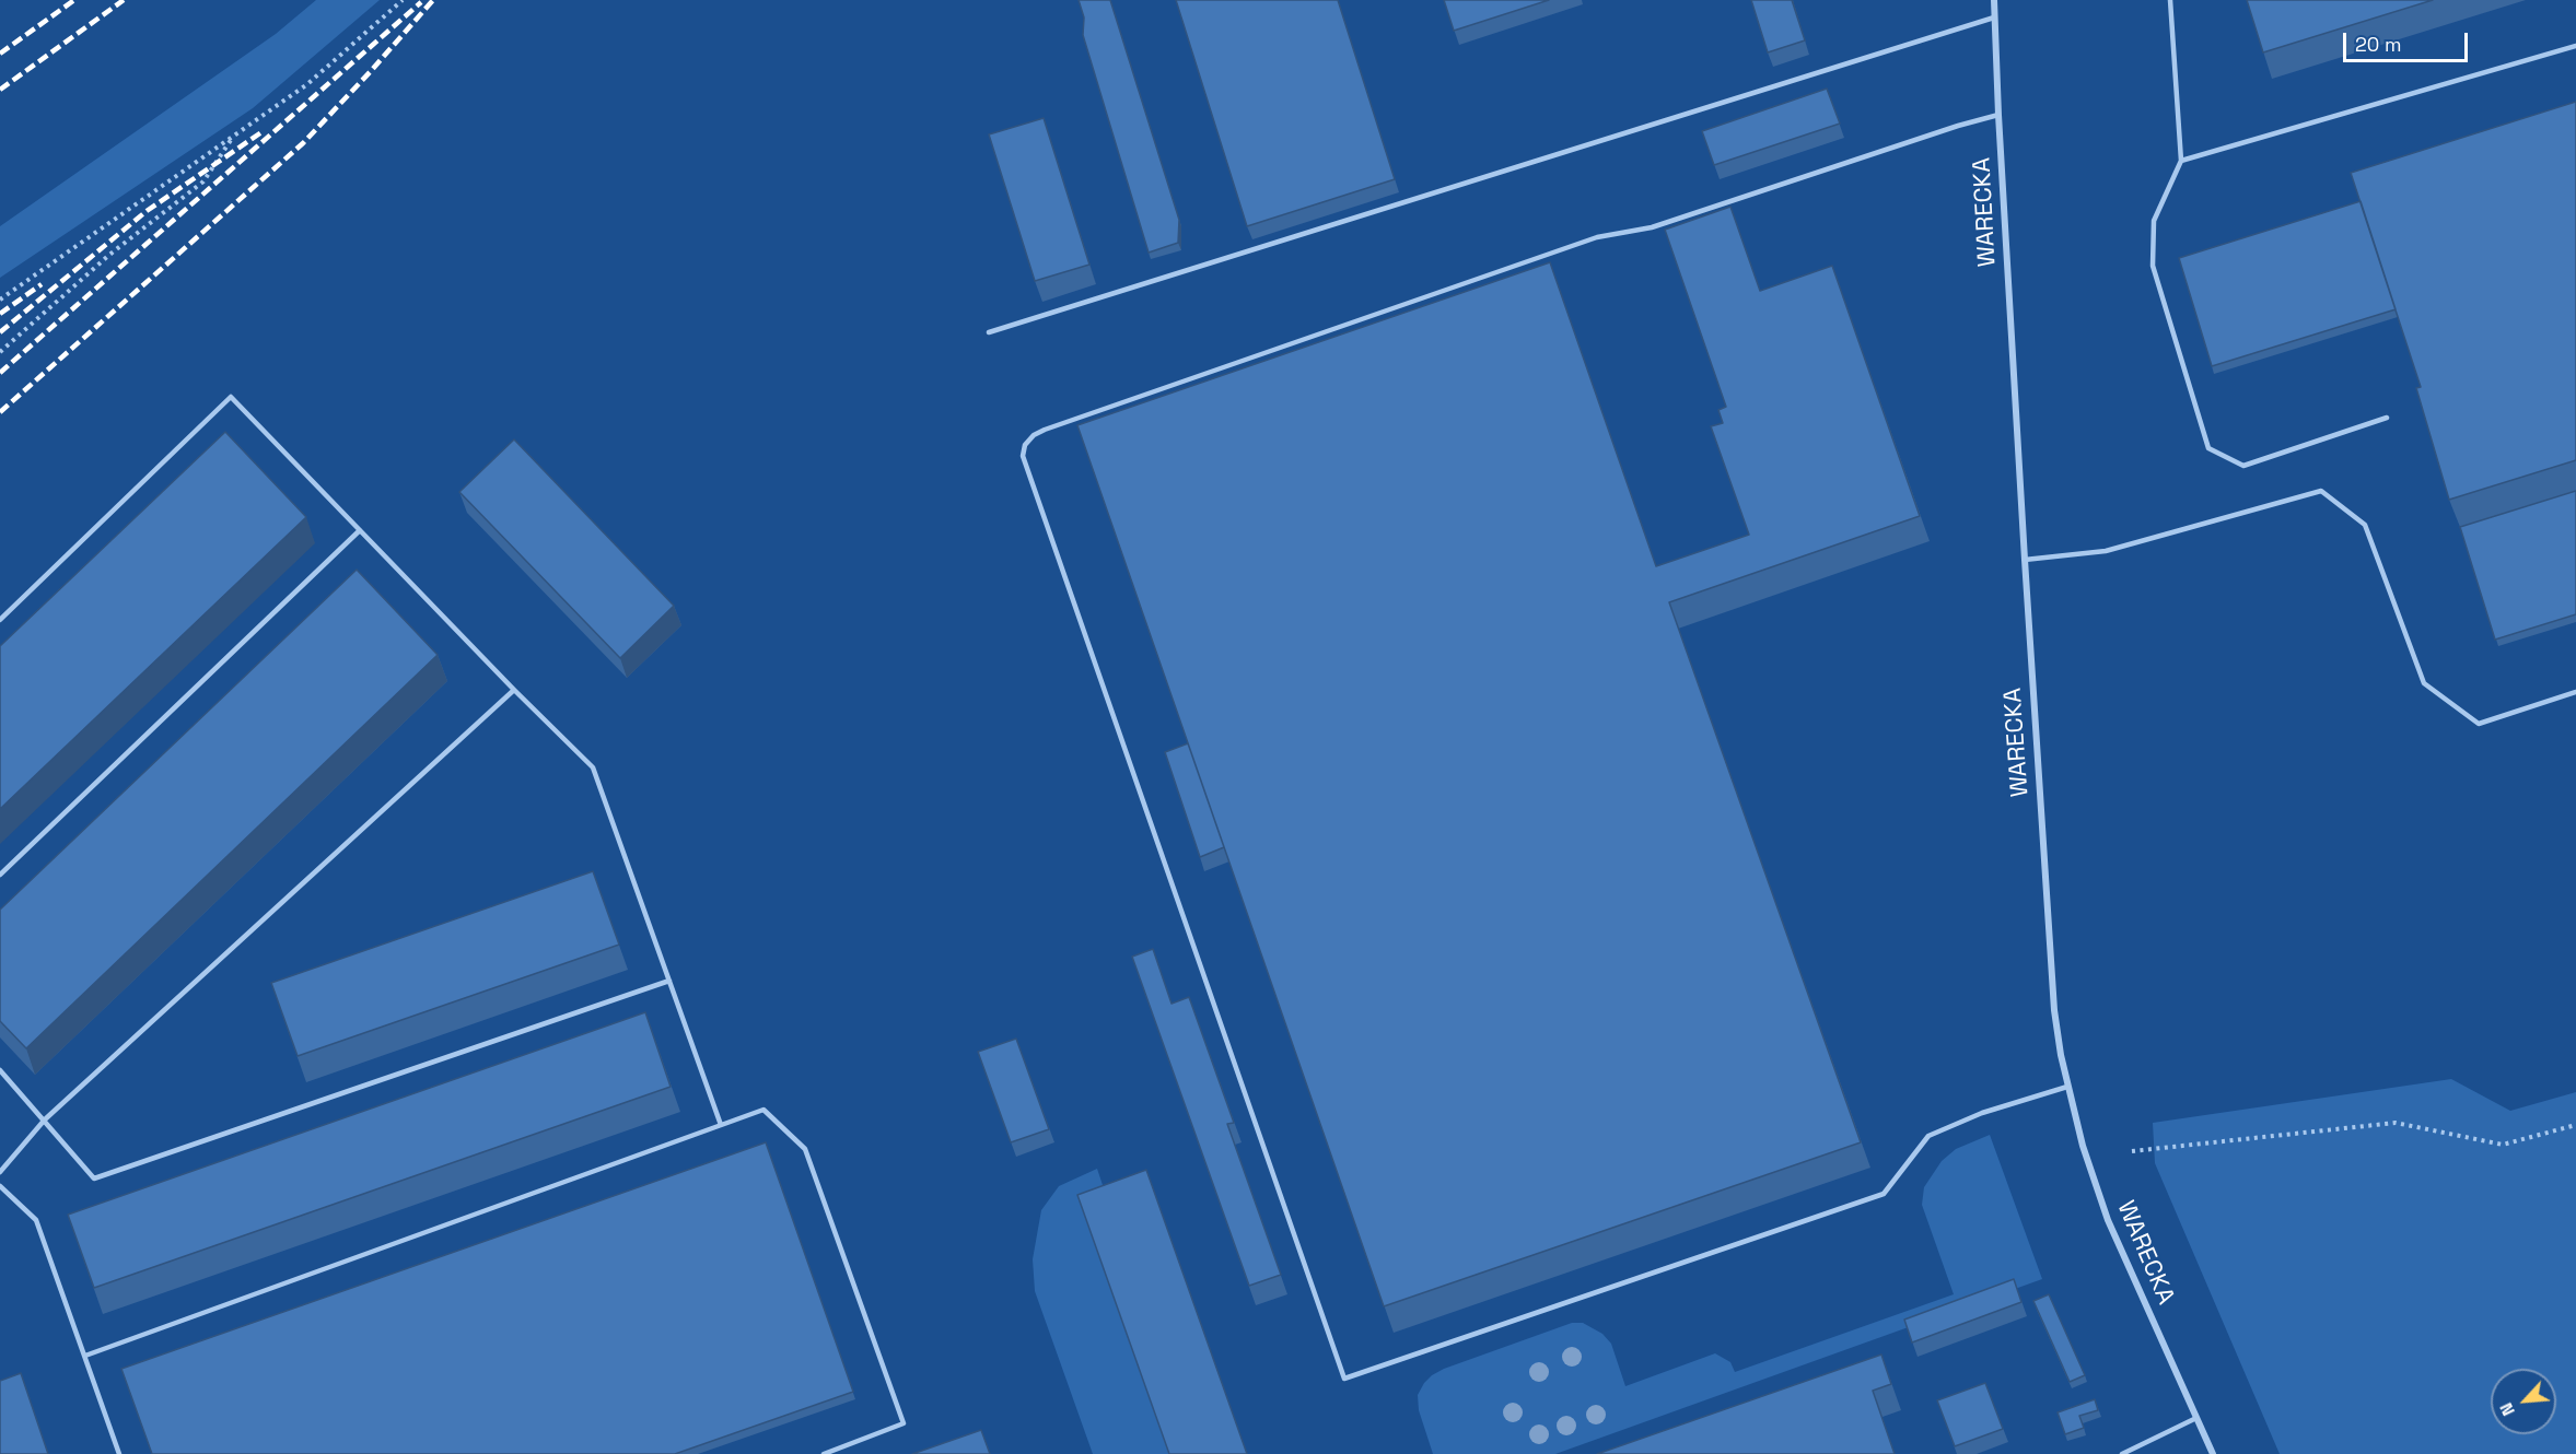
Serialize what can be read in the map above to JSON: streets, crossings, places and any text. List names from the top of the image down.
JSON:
{
  "streets": {
    "street": ["WARECKA"]
  },
  "scale_bar": "20 m",
  "north": "bottom left"
}
